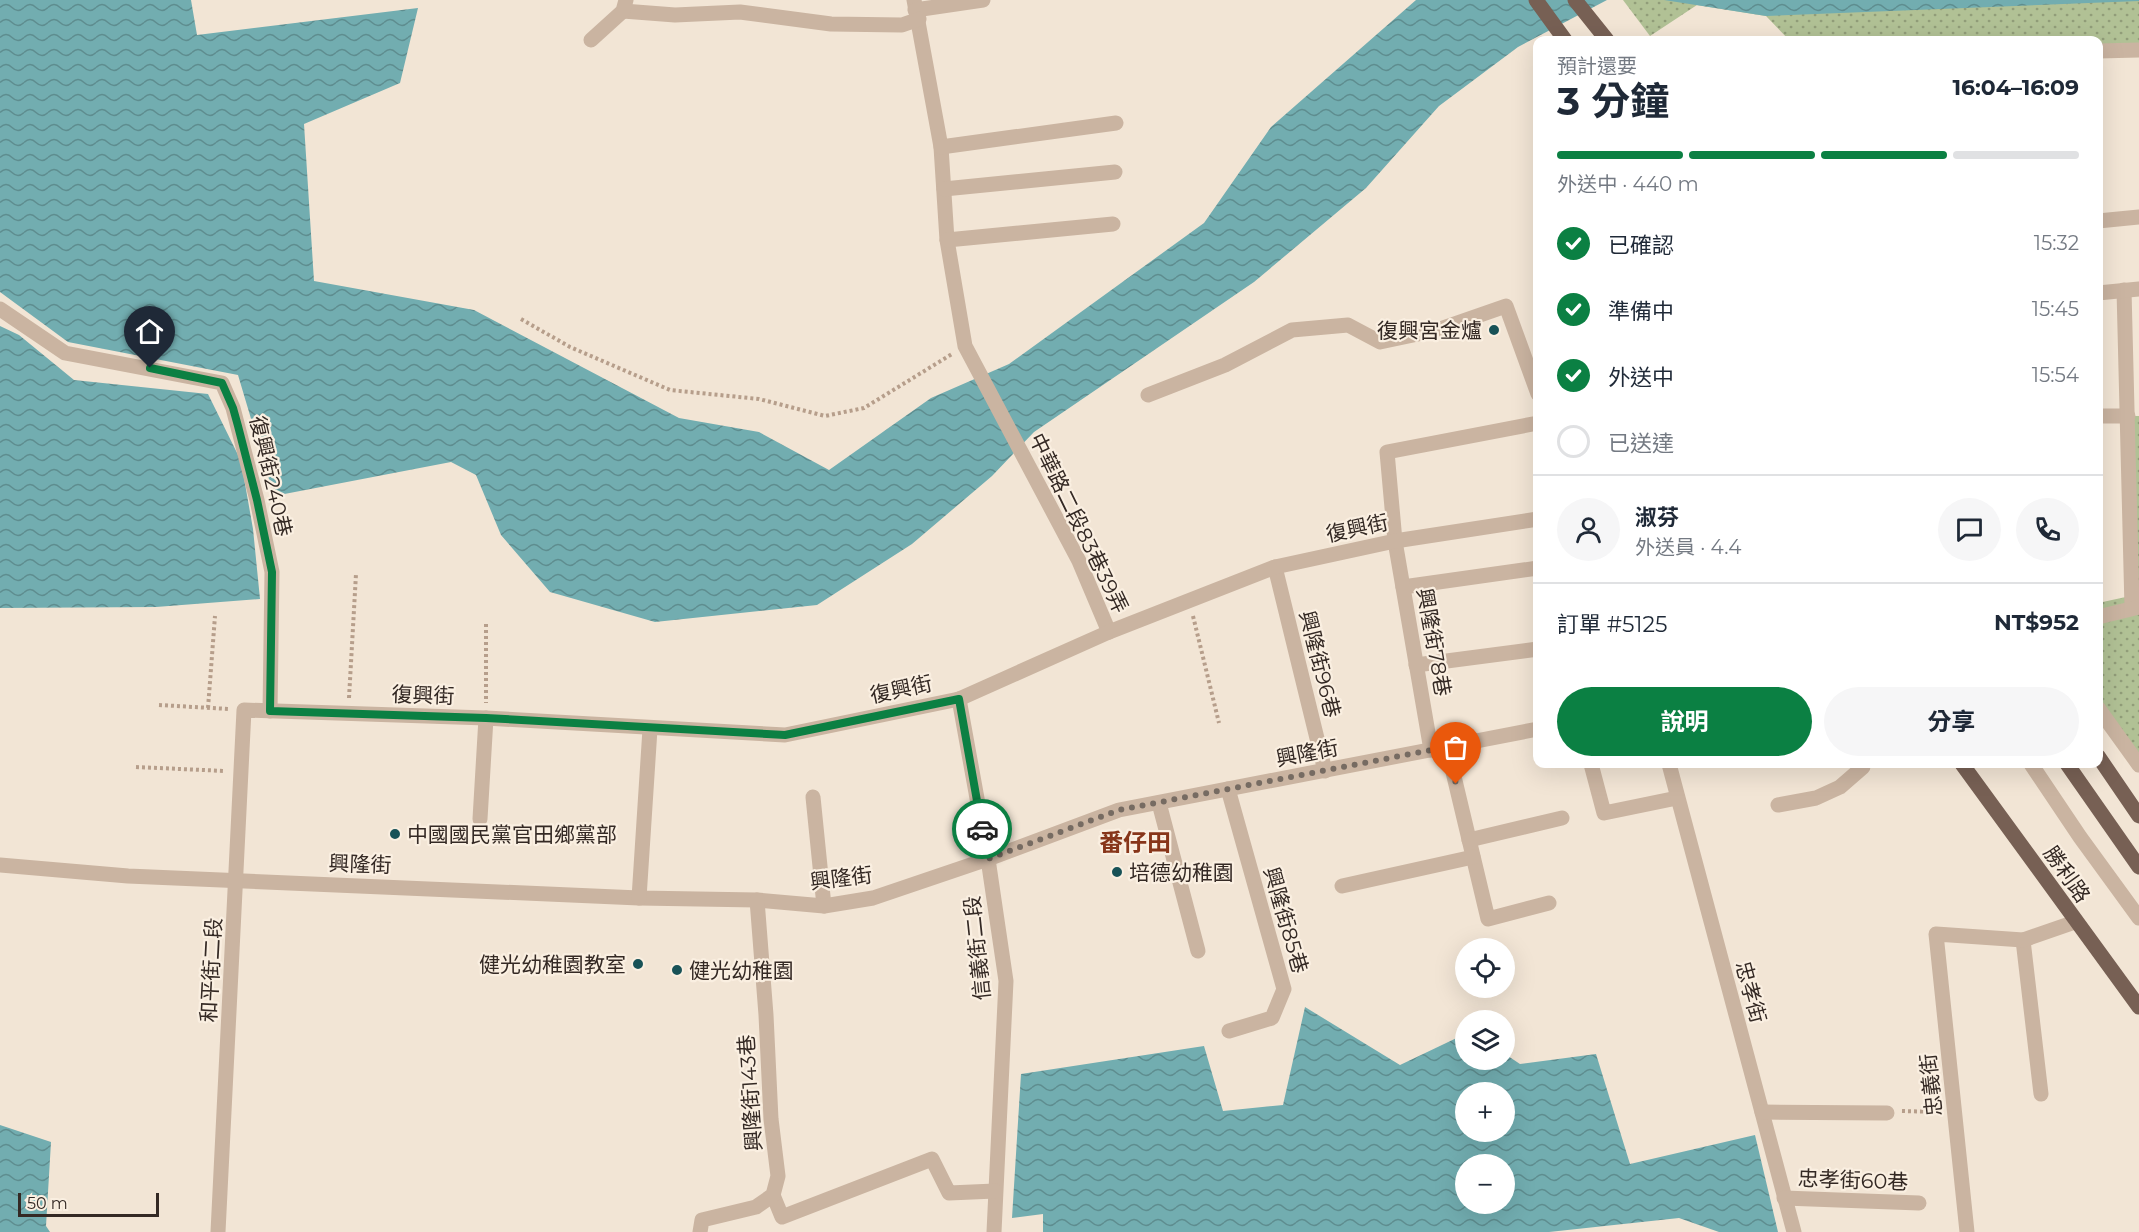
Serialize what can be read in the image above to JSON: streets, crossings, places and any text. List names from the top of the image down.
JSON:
{
  "streets": {
    "main road": ["勝利路"],
    "street": [
      "復興街240巷",
      "中華路二段83巷39弄",
      "復興街",
      "興隆街78巷",
      "興隆街96巷",
      "興隆街",
      "興隆街85巷",
      "信義街二段",
      "和平街二段",
      "忠孝街",
      "忠義街",
      "興隆街143巷",
      "忠孝街60巷"
    ]
  },
  "crossings": [
    ["復興街240巷", "復興街"],
    ["中華路二段83巷39弄", "復興街"],
    ["復興街", "興隆街78巷"],
    ["復興街", "興隆街96巷"],
    ["復興街", "信義街二段"],
    ["復興街", "和平街二段"],
    ["興隆街78巷", "興隆街"],
    ["興隆街96巷", "興隆街"],
    ["興隆街", "興隆街85巷"],
    ["興隆街", "信義街二段"],
    ["興隆街", "和平街二段"],
    ["興隆街", "興隆街143巷"],
    ["忠孝街", "忠孝街60巷"]
  ],
  "districts": ["番仔田"],
  "places": [
    "復興宮金爐",
    "中國國民黨官田鄉黨部",
    "培德幼稚園",
    "健光幼稚園教室",
    "健光幼稚園"
  ],
  "scale_bar": "50 m",
  "page": {
    "heading": ["3 分鐘", "預計還要", "16:04–16:09"],
    "panel": [
      "淑芬",
      "外送員 · 4.4",
      "訂單 #5125",
      "NT$952"
    ],
    "bar": "外送中 · 440 m",
    "list": [
      ["已確認", "15:32"],
      ["準備中", "15:45"],
      ["外送中", "15:54"],
      "已送達"
    ],
    "buttons": ["說明", "分享"],
    "map_buttons": ["+", "−"],
    "scale": "50 m"
  }
}
